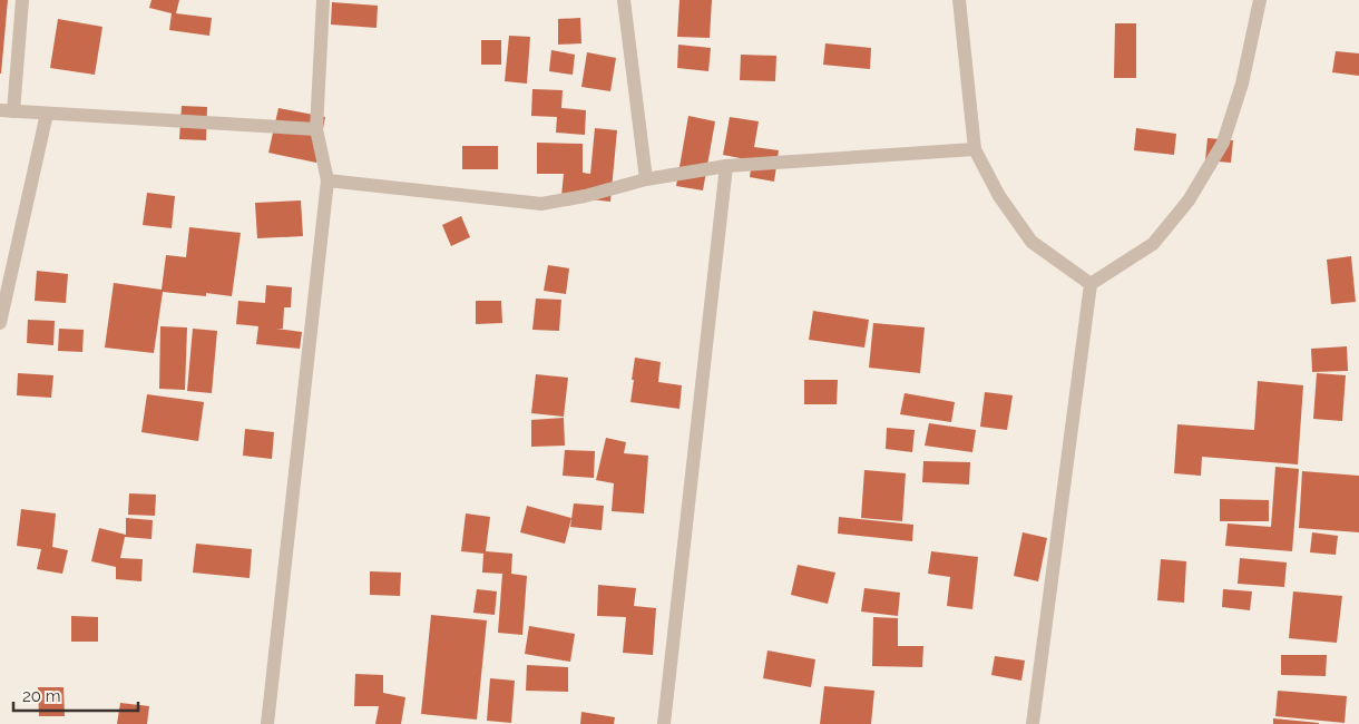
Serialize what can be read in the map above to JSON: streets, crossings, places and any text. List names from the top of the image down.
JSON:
{
  "scale_bar": "20 m"
}
